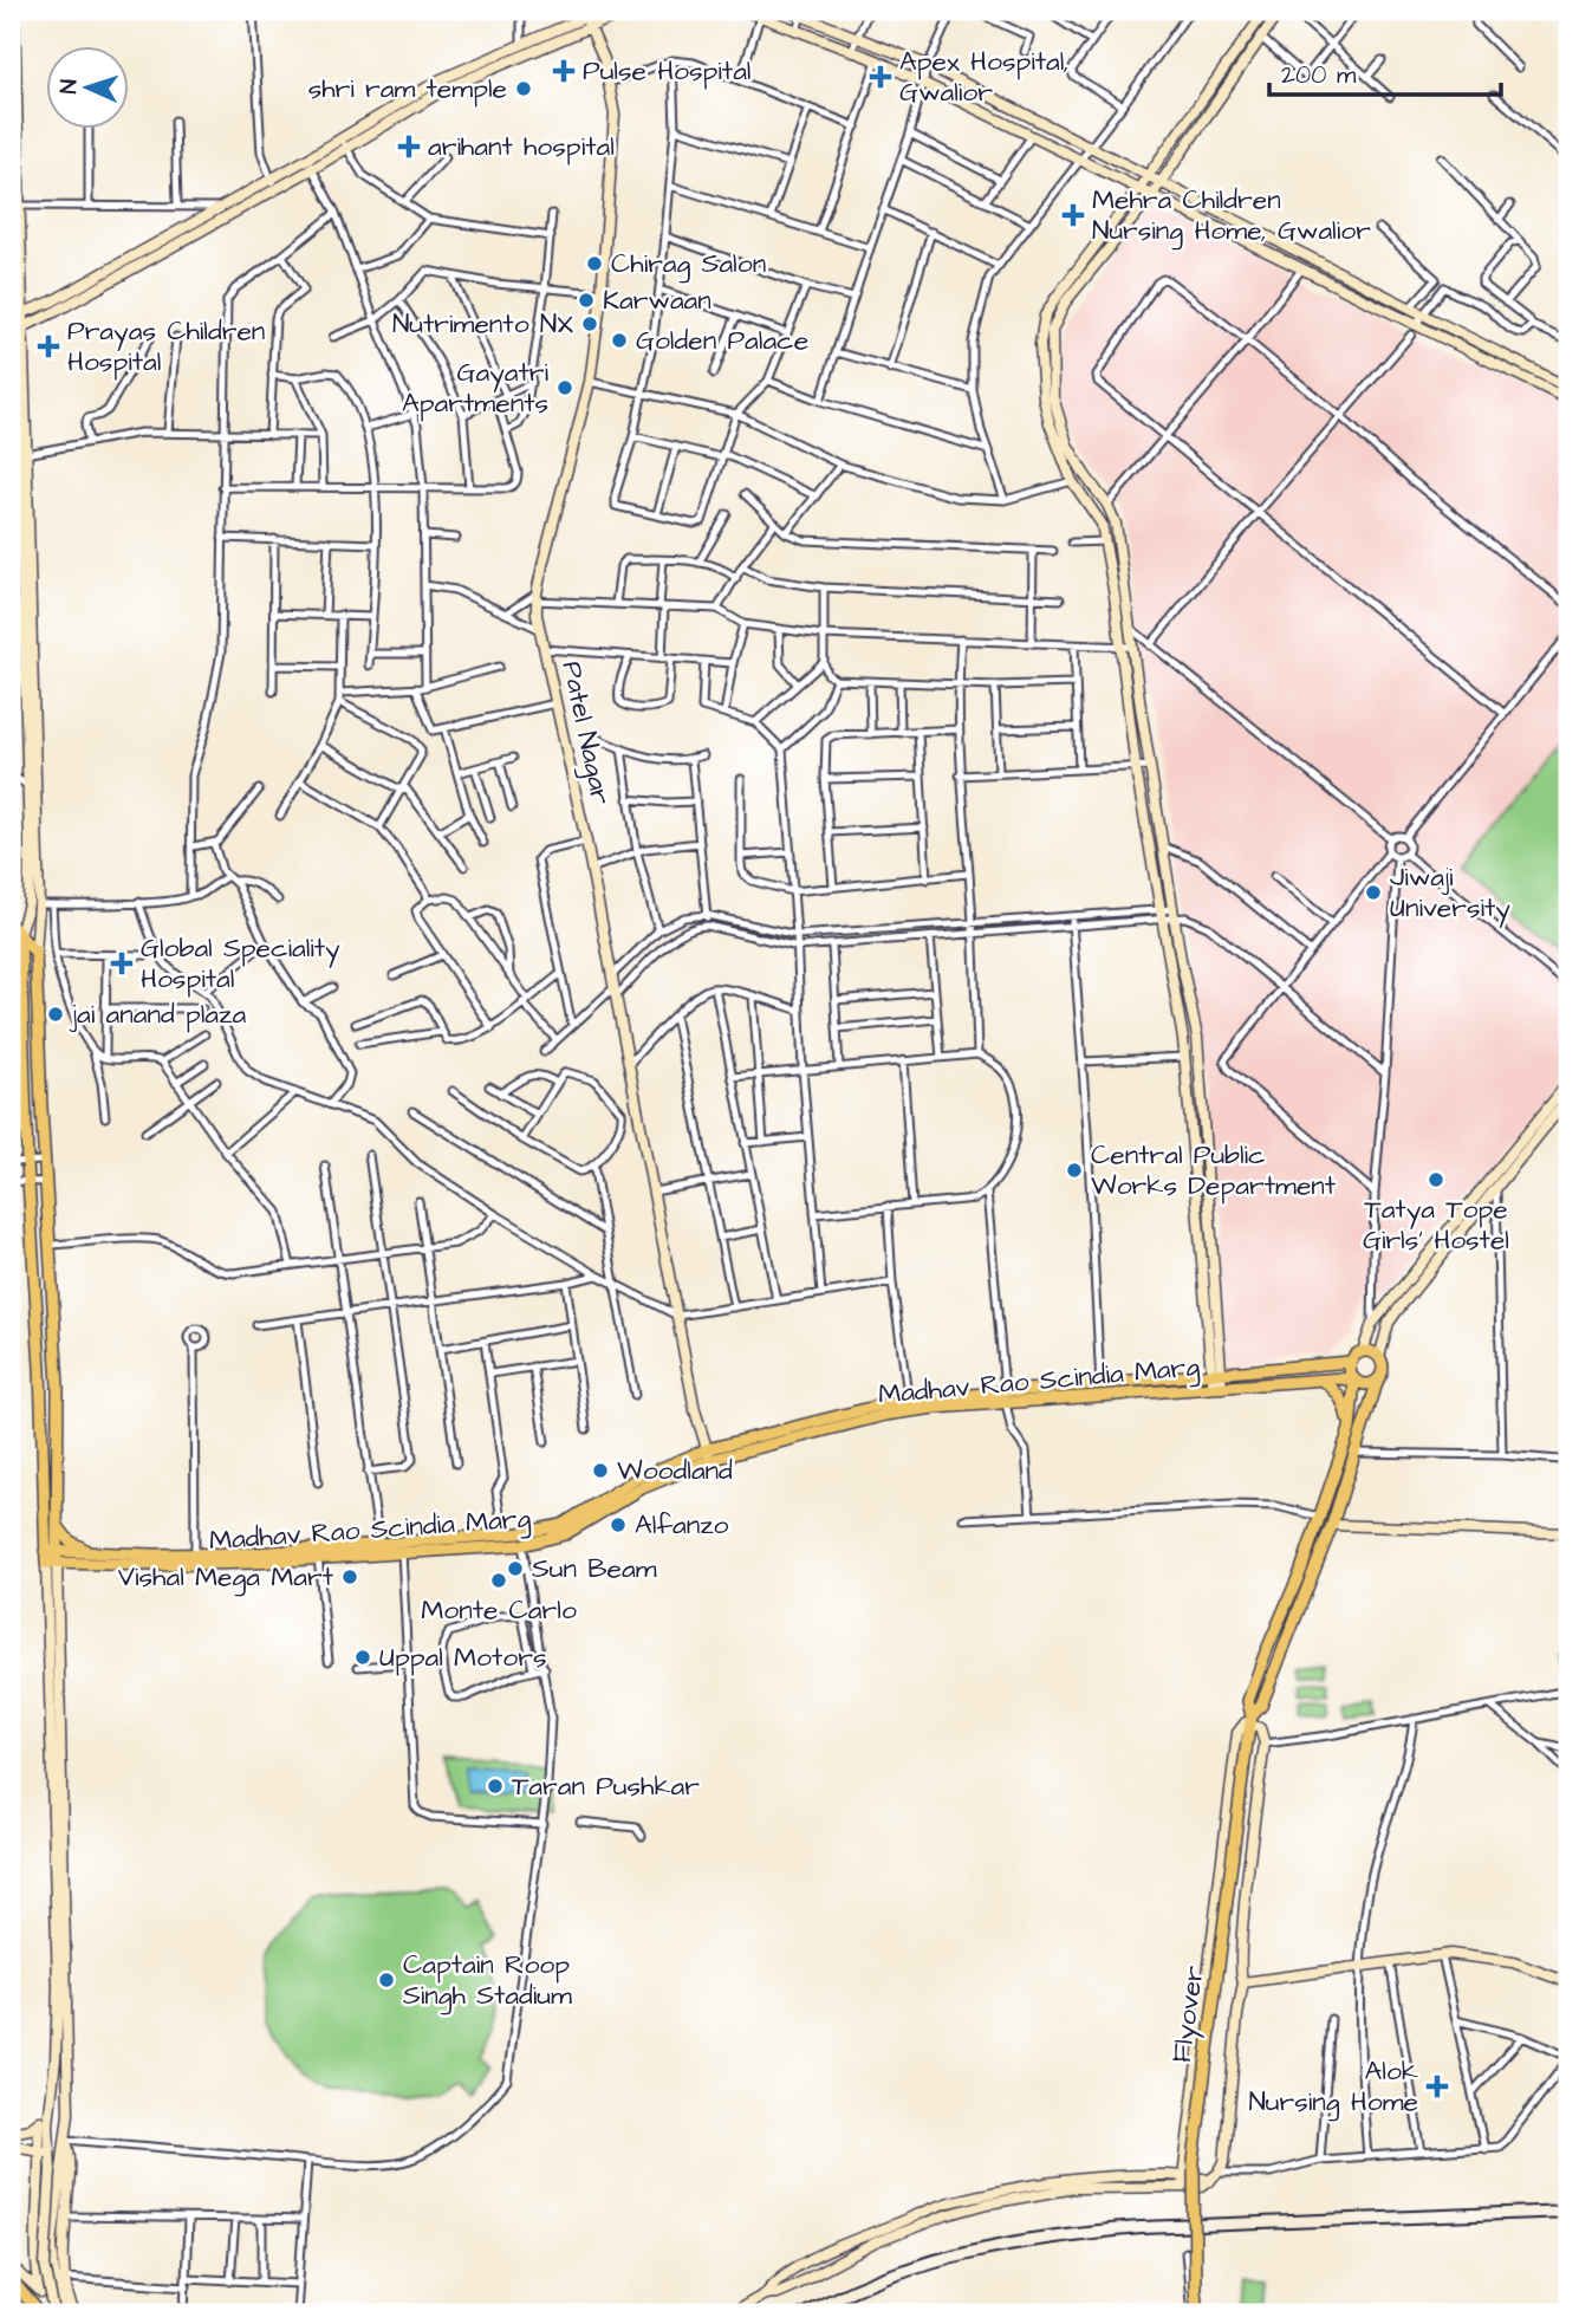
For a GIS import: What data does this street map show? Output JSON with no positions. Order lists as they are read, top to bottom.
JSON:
{
  "streets": {
    "main road": ["Patel Nagar", "Madhav Rao Scindia Marg", "Flyover"]
  },
  "crossings": [
    ["Patel Nagar", "Madhav Rao Scindia Marg"],
    ["Madhav Rao Scindia Marg", "Flyover"]
  ],
  "places": {
    "health": [
      "Pulse Hospital",
      "Apex Hospital, Gwalior",
      "arihant hospital",
      "Mehra Children Nursing Home, Gwalior",
      "Prayas Children Hospital",
      "Global Speciality Hospital",
      "Alok Nursing Home"
    ],
    "other": [
      "shri ram temple",
      "Chirag Salon",
      "Karwaan",
      "Nutrimento NX",
      "Golden Palace",
      "Gayatri Apartments",
      "Jiwaji University",
      "jai anand plaza",
      "Central Public Works Department",
      "Tatya Tope Girls' Hostel",
      "Woodland",
      "Alfanzo",
      "Sun Beam",
      "Vishal Mega Mart",
      "Monte Carlo",
      "Uppal Motors",
      "Taran Pushkar",
      "Captain Roop Singh Stadium"
    ]
  },
  "scale_bar": "200 m",
  "north": "left"
}
